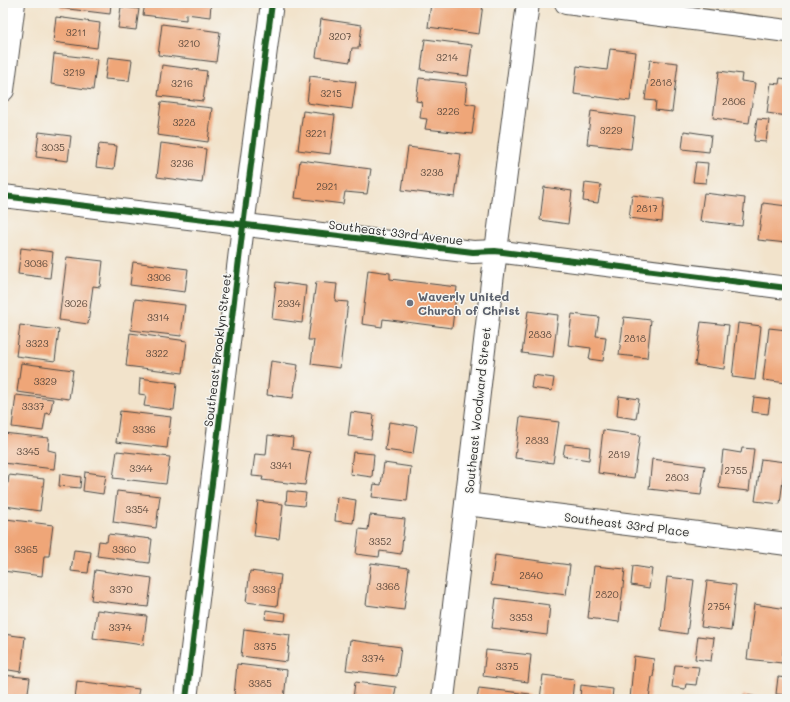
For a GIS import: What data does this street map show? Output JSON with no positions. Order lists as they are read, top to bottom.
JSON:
{
  "streets": {
    "street": [
      "Southeast 33rd Avenue",
      "Southeast Brooklyn Street",
      "Southeast Woodward Street",
      "Southeast 33rd Place"
    ]
  },
  "crossings": [
    ["Southeast 33rd Avenue", "Southeast Brooklyn Street"],
    ["Southeast 33rd Avenue", "Southeast Woodward Street"],
    ["Southeast Woodward Street", "Southeast 33rd Place"]
  ],
  "places": ["Waverly United Church of Christ"],
  "house_numbers": [
    "3211",
    "3207",
    "3210",
    "3214",
    "3219",
    "2818",
    "3216",
    "3215",
    "2806",
    "3226",
    "3228",
    "3229",
    "3221",
    "3035",
    "3236",
    "3238",
    "2921",
    "2817",
    "3036",
    "3306",
    "3026",
    "2934",
    "3314",
    "2838",
    "2818",
    "3323",
    "3322",
    "3329",
    "3337",
    "3336",
    "2833",
    "3345",
    "2819",
    "3341",
    "3344",
    "2755",
    "2803",
    "3354",
    "3352",
    "3365",
    "3360",
    "2840",
    "3368",
    "3370",
    "3363",
    "2820",
    "2754",
    "3353",
    "3374",
    "3375",
    "3374",
    "3375",
    "3385"
  ]
}
